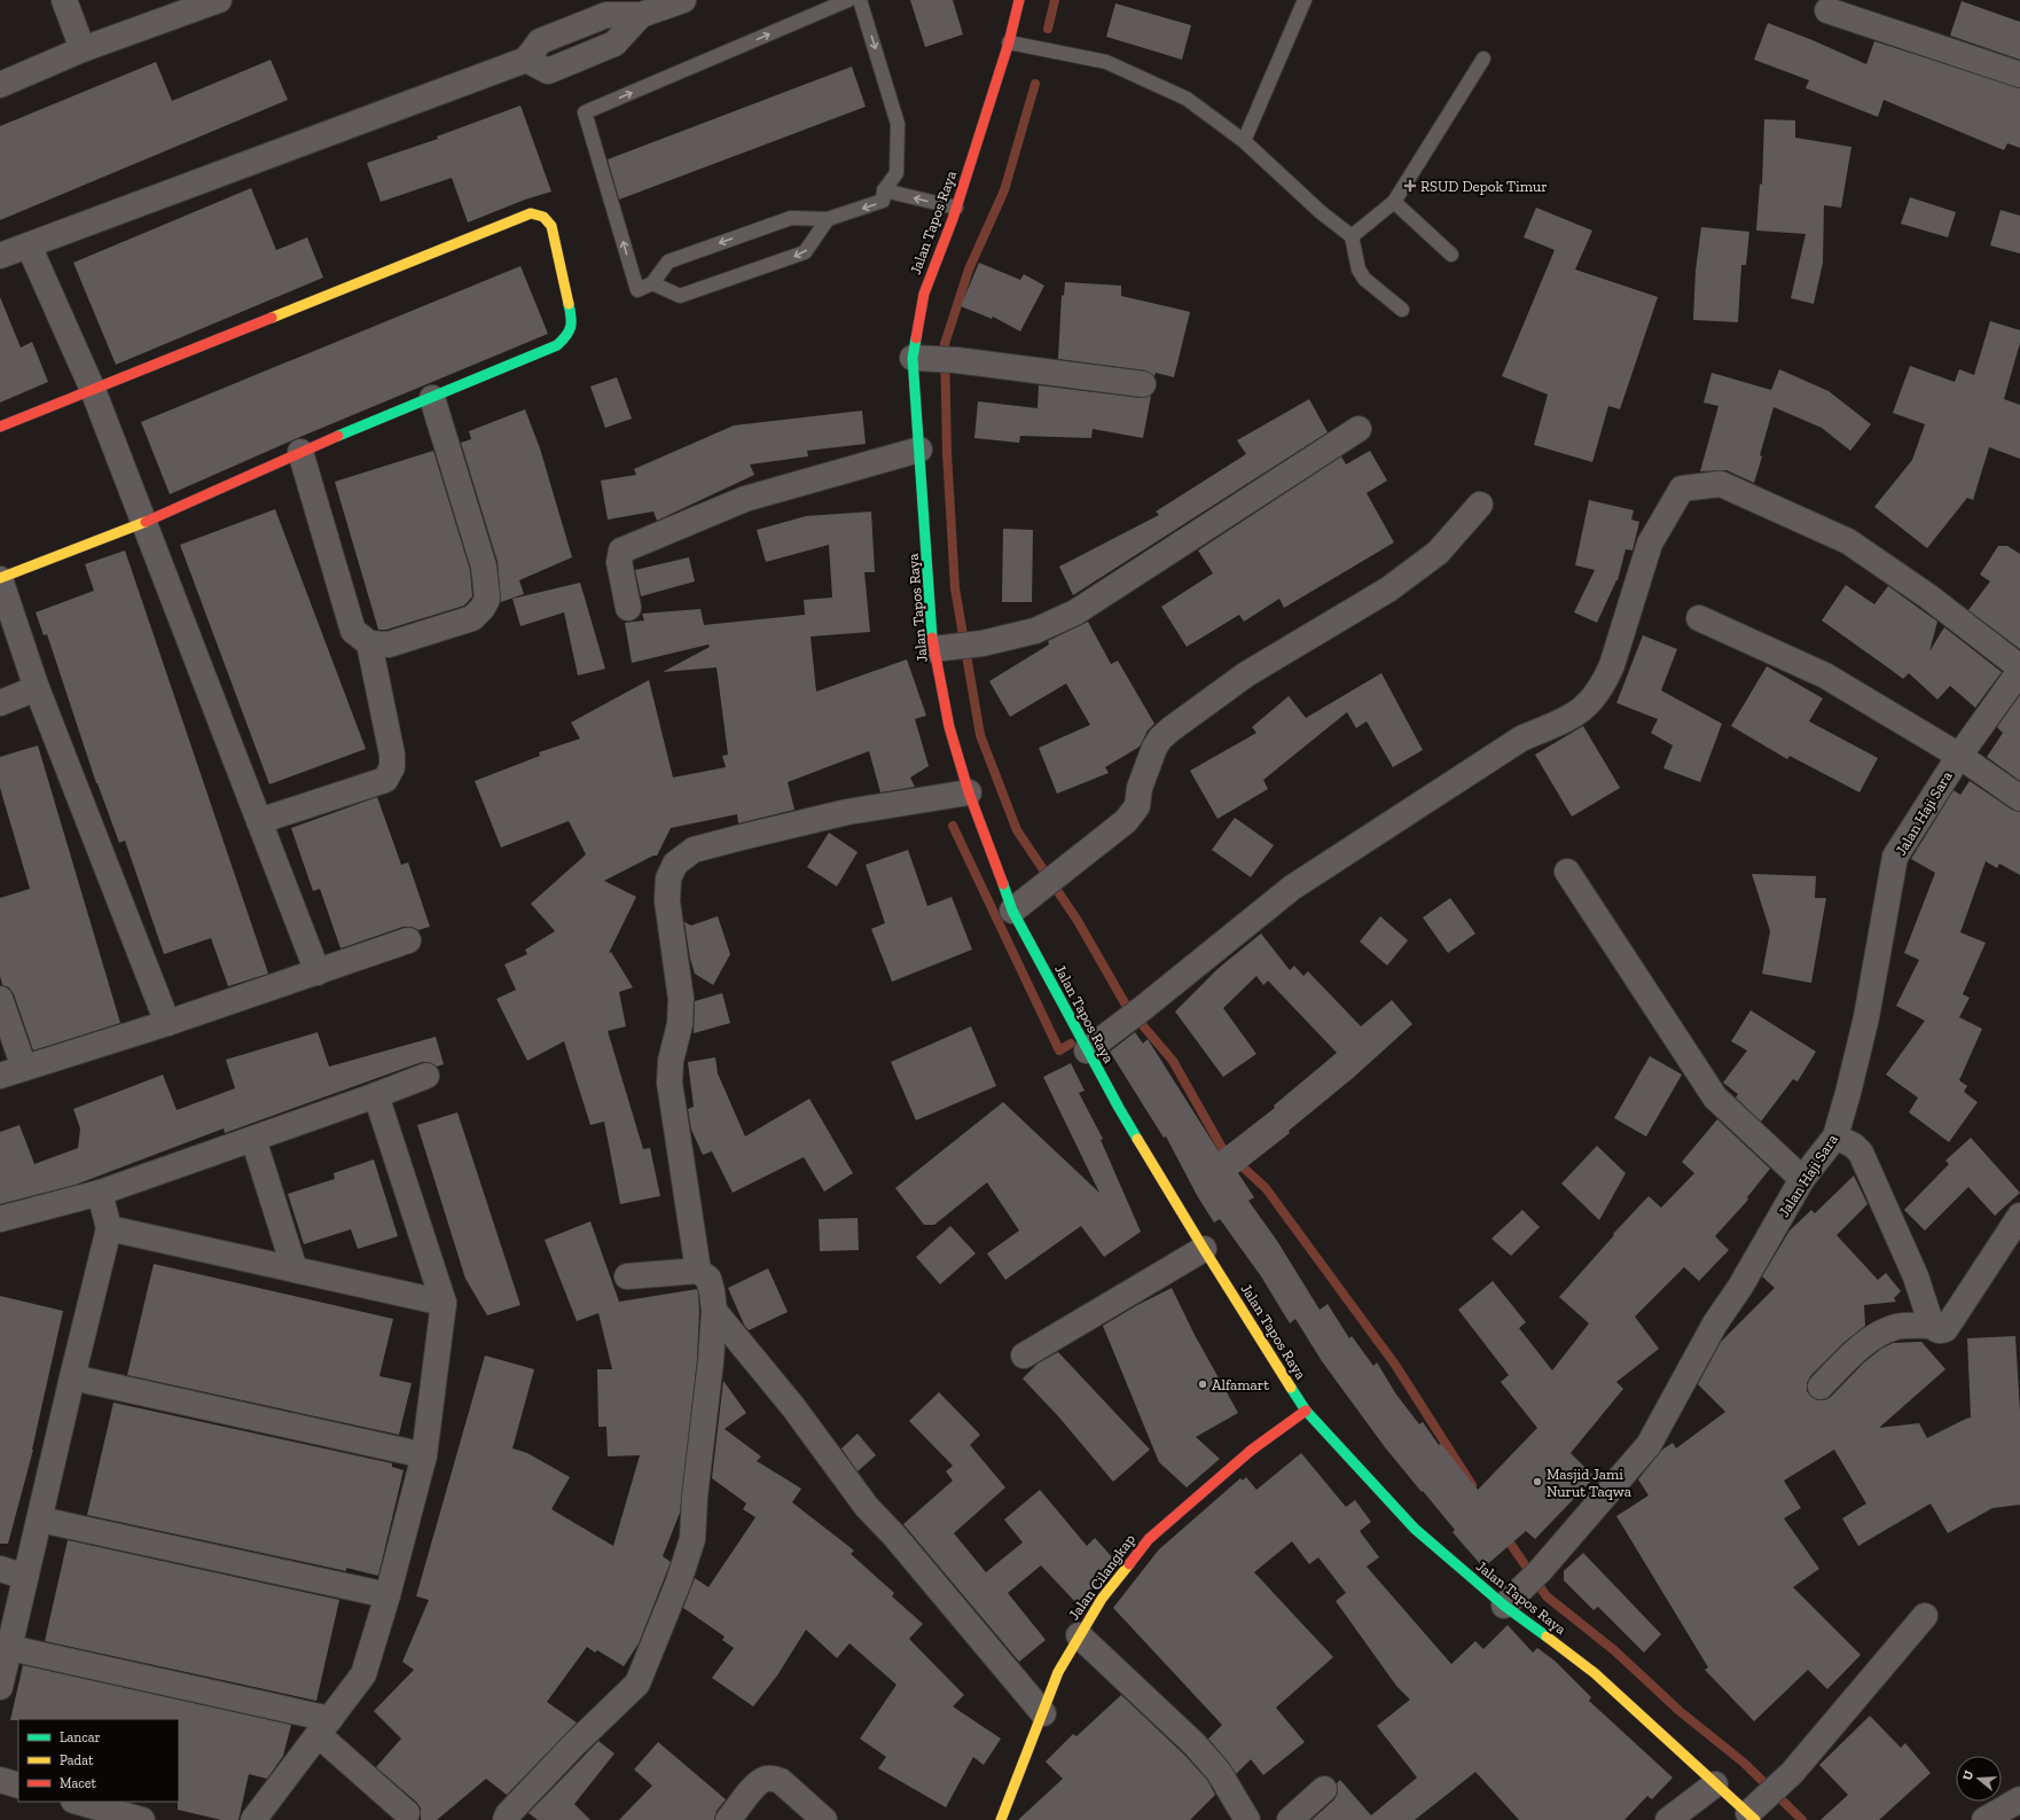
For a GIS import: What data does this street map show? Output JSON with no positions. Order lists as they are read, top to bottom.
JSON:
{
  "streets": {
    "main road": ["Jalan Tapos Raya", "Jalan Cilangkap"],
    "street": ["Jalan Haji Sara"]
  },
  "crossings": [
    ["Jalan Tapos Raya", "Jalan Haji Sara"],
    ["Jalan Tapos Raya", "Jalan Cilangkap"]
  ],
  "places": {
    "health": ["RSUD Depok Timur"],
    "other": ["Alfamart", "Masjid Jami Nurut Taqwa"]
  },
  "legend": ["Lancar", "Padat", "Macet"],
  "north": "left"
}
